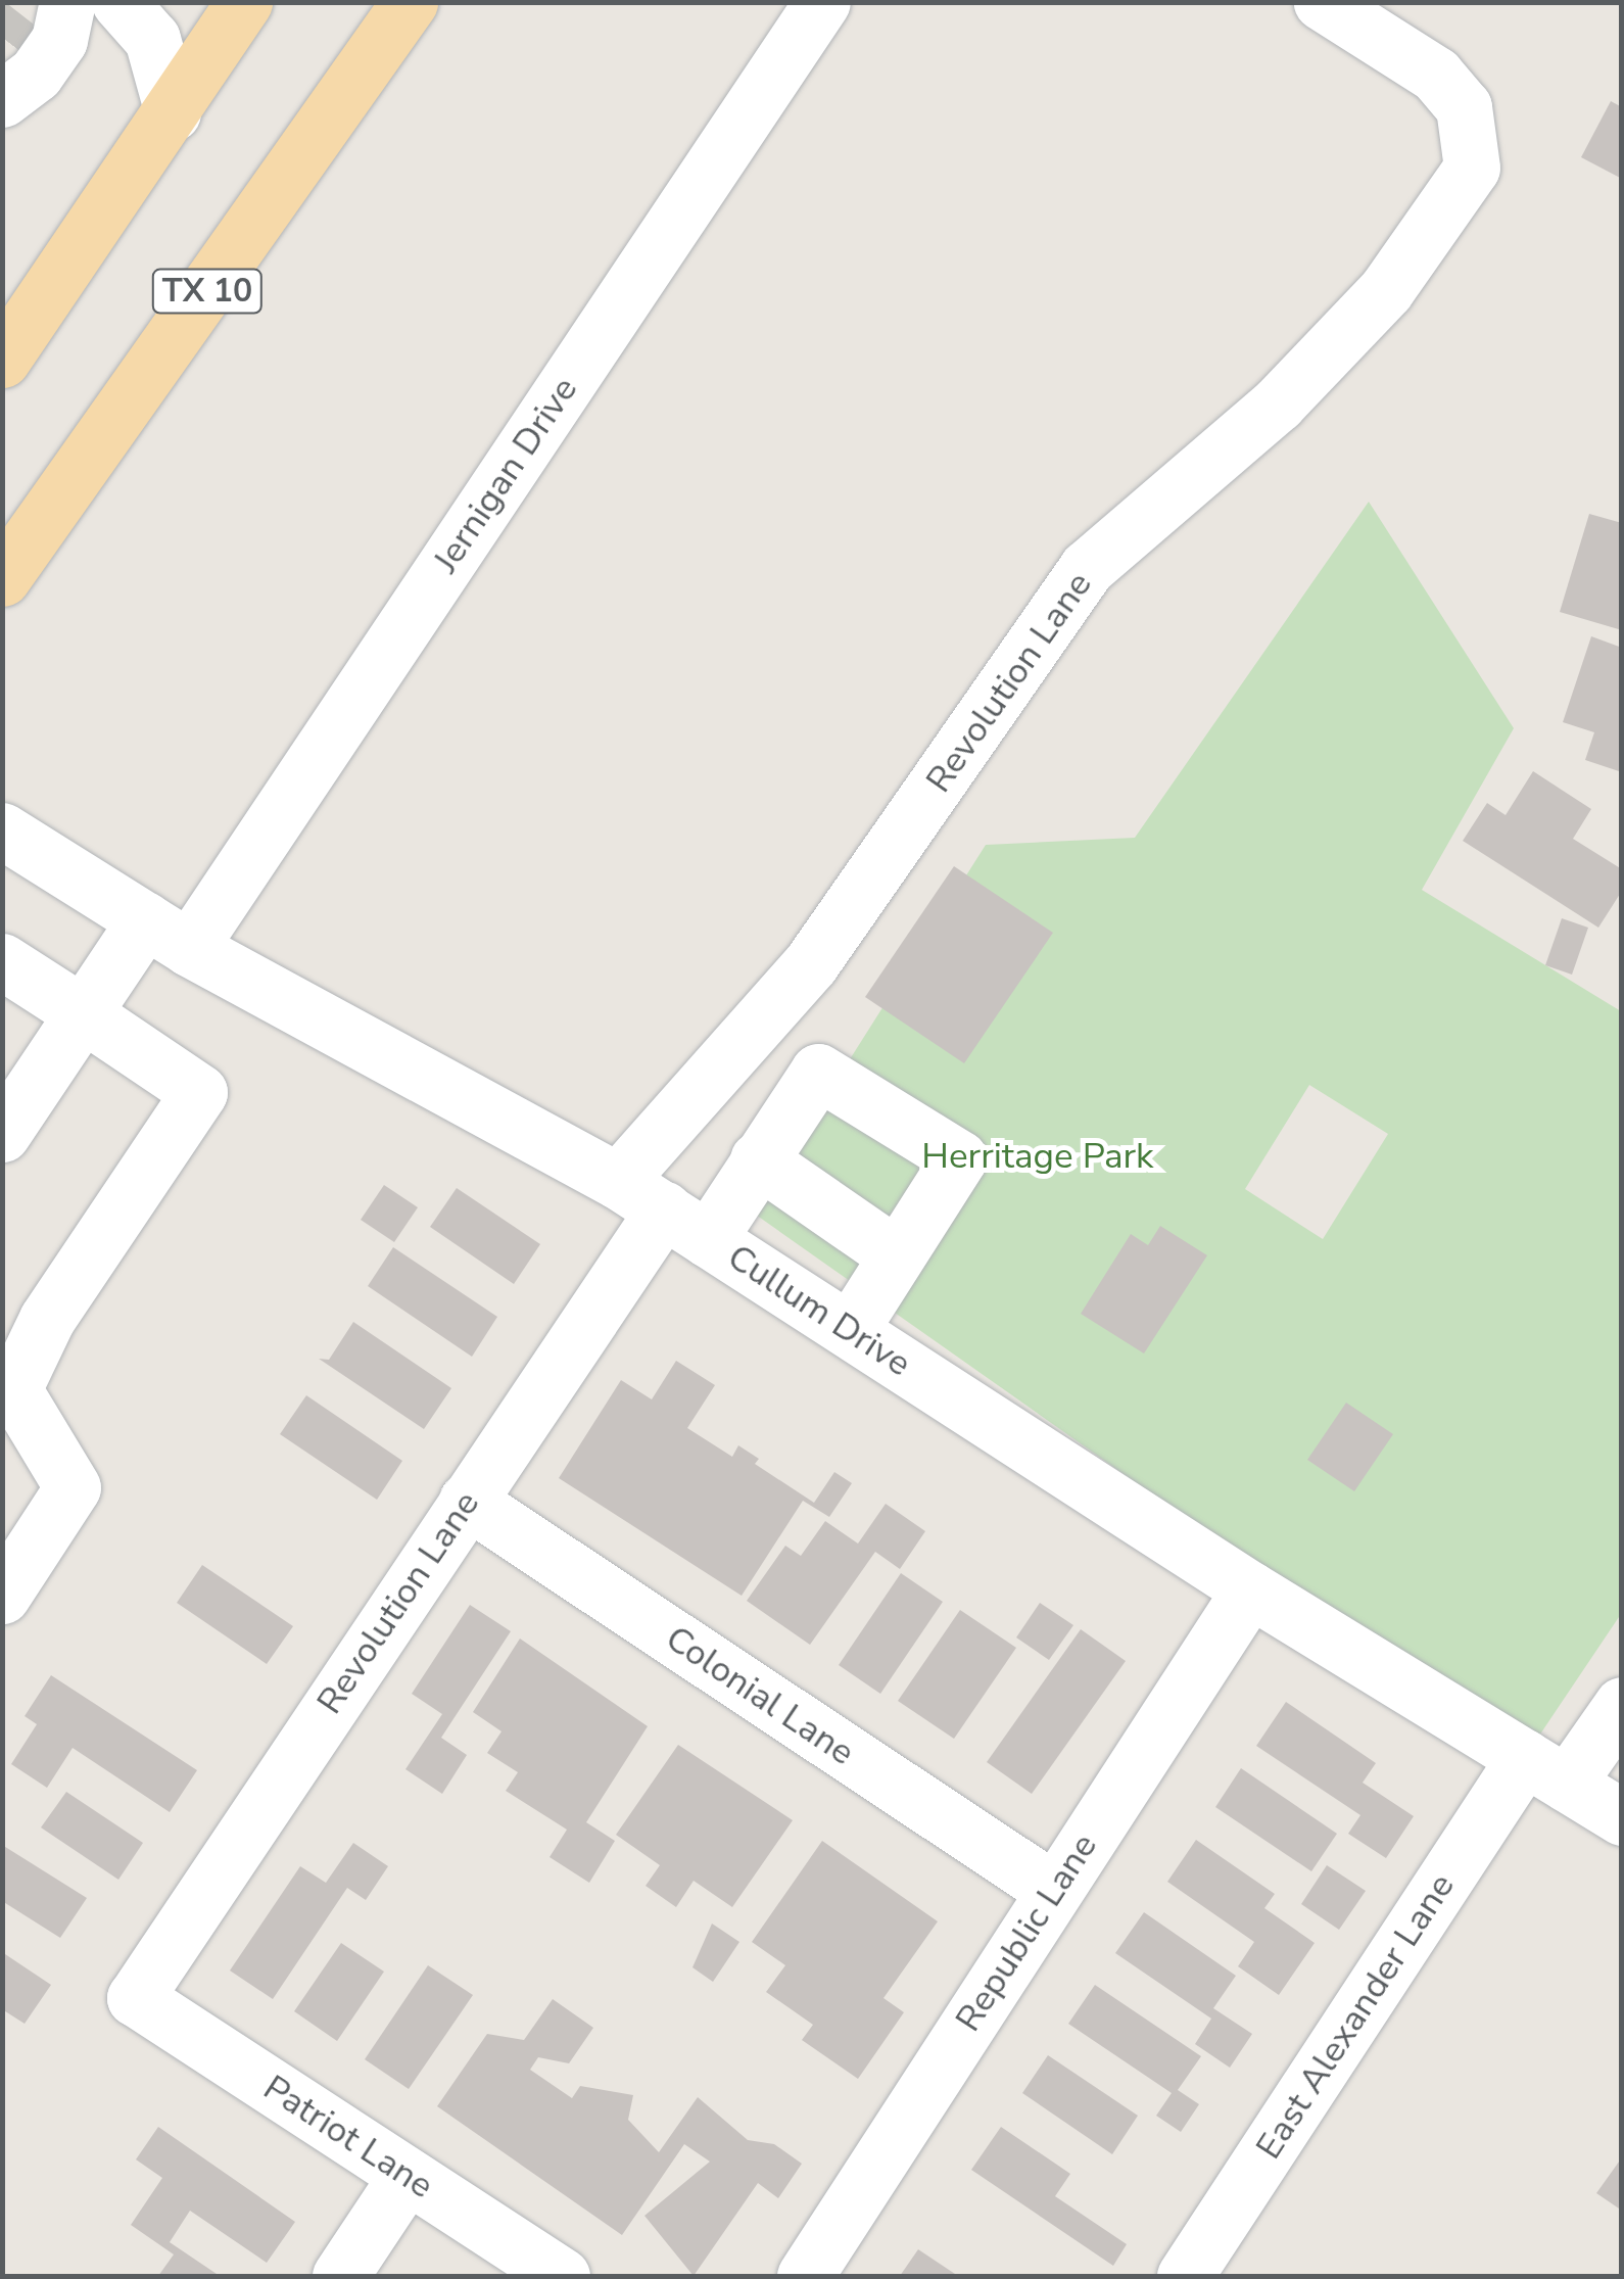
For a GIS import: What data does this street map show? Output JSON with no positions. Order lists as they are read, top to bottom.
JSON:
{
  "streets": {
    "main road": ["TX 10"],
    "street": [
      "Jernigan Drive",
      "Revolution Lane",
      "Cullum Drive",
      "Colonial Lane",
      "Republic Lane",
      "East Alexander Lane",
      "Patriot Lane"
    ]
  },
  "crossings": [
    ["Jernigan Drive", "Cullum Drive"],
    ["Revolution Lane", "Cullum Drive"],
    ["Revolution Lane", "Colonial Lane"],
    ["Revolution Lane", "Patriot Lane"],
    ["Cullum Drive", "Republic Lane"],
    ["Cullum Drive", "East Alexander Lane"],
    ["Colonial Lane", "Republic Lane"]
  ],
  "parks": ["Herritage Park"]
}
